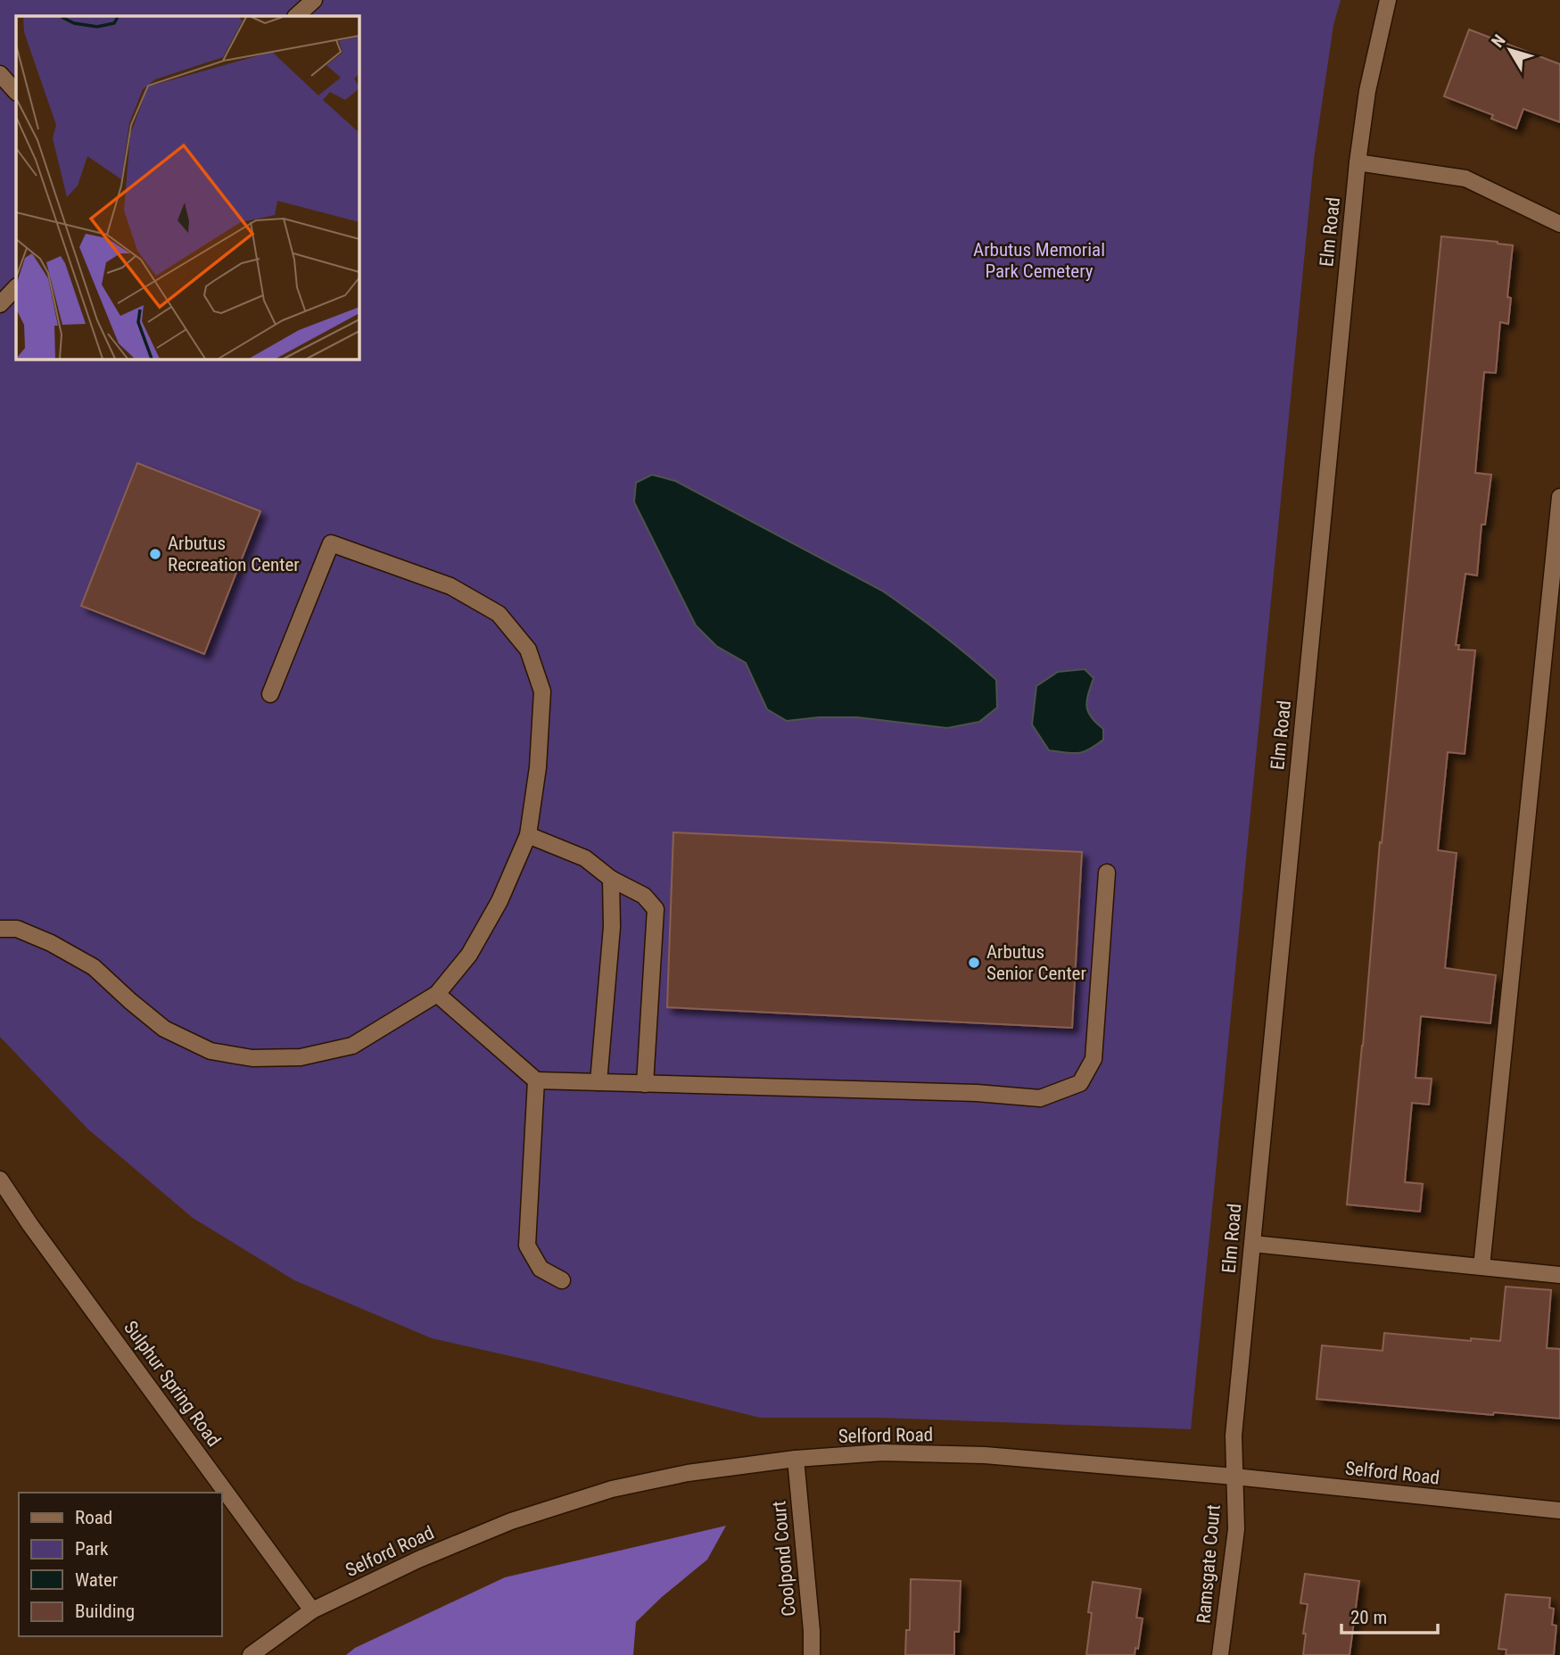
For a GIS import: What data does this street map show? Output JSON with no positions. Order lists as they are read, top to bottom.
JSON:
{
  "streets": {
    "street": [
      "Elm Road",
      "Sulphur Spring Road",
      "Selford Road",
      "Coolpond Court",
      "Ramsgate Court"
    ]
  },
  "crossings": [
    ["Elm Road", "Selford Road"],
    ["Elm Road", "Ramsgate Court"],
    ["Sulphur Spring Road", "Selford Road"],
    ["Selford Road", "Coolpond Court"],
    ["Selford Road", "Ramsgate Court"]
  ],
  "parks": ["Arbutus Memorial Park Cemetery"],
  "places": ["Arbutus Recreation Center", "Arbutus Senior Center"],
  "legend": [
    "Road",
    "Park",
    "Water",
    "Building"
  ],
  "scale_bar": "20 m",
  "north": "top left"
}
